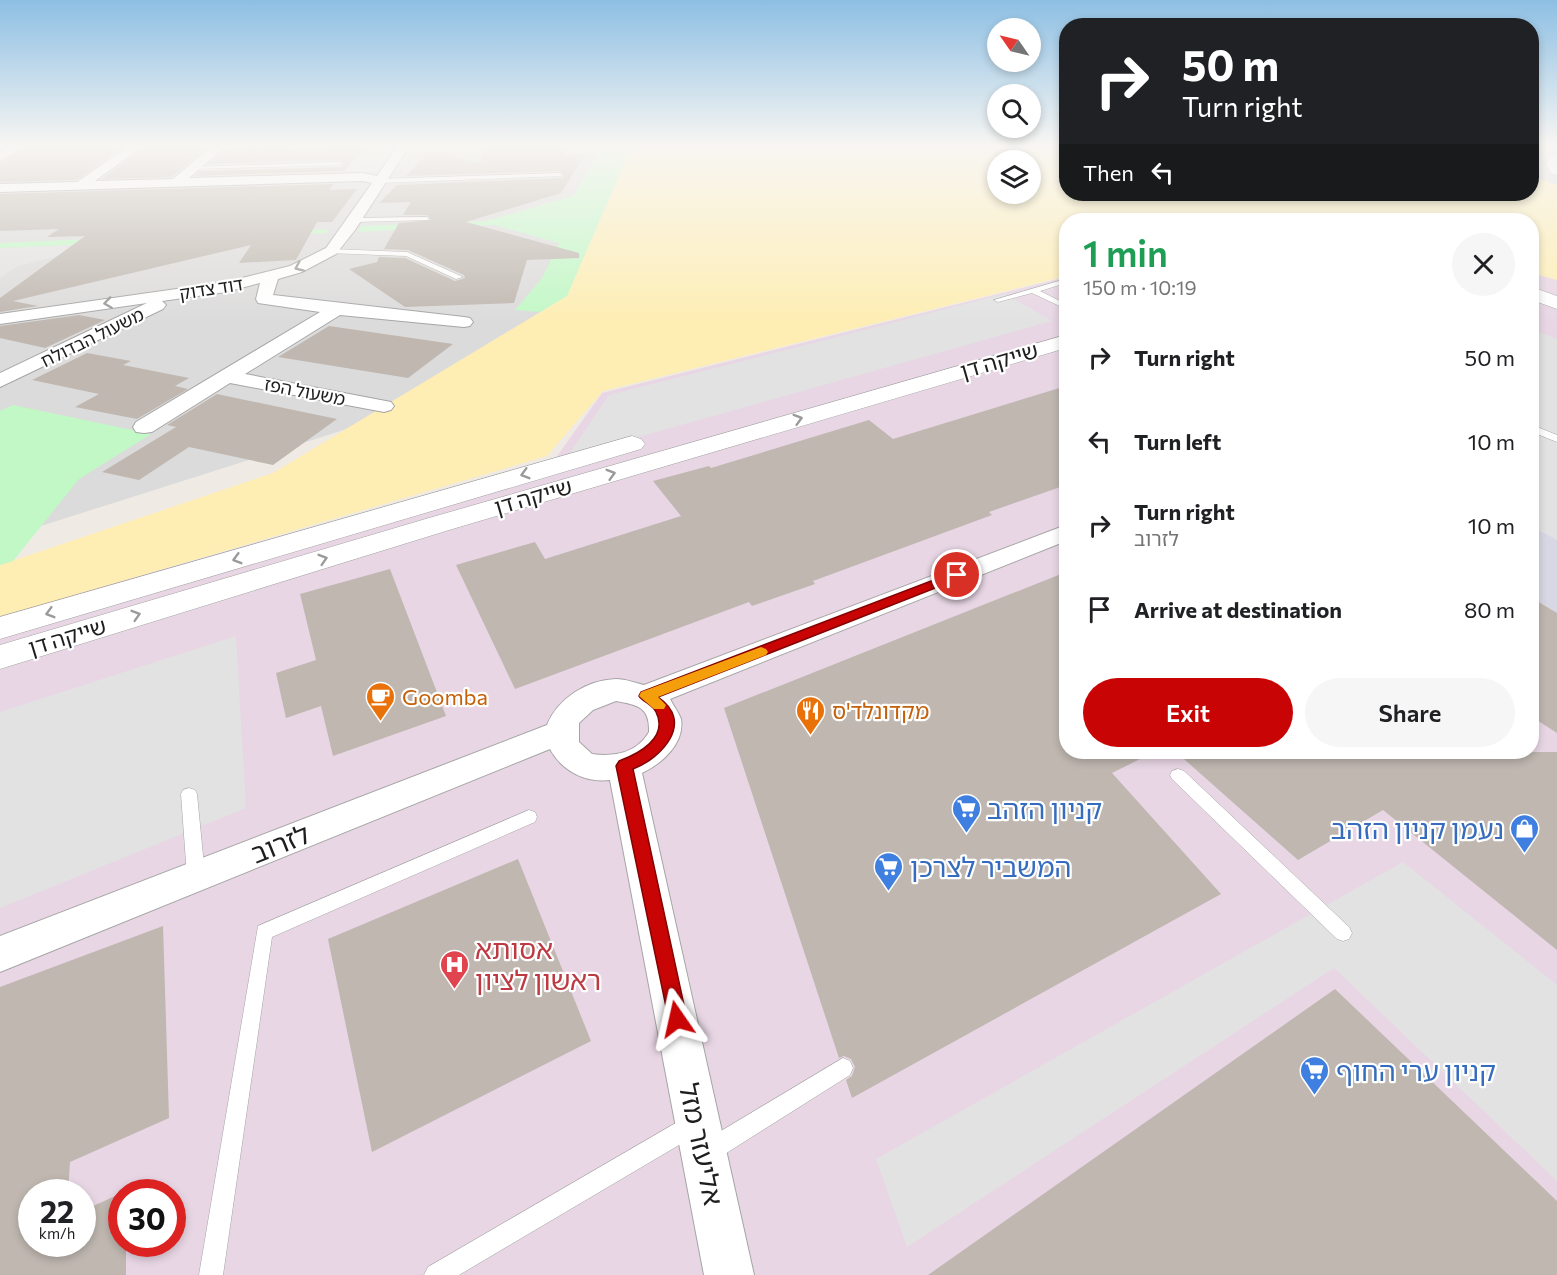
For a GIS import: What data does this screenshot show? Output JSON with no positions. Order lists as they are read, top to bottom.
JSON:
{
  "streets": {
    "street": [
      "דוד צדוק",
      "משעול הבדולח",
      "שייקה דן",
      "משעול הפז",
      "לזרוב",
      "אליעזר מזל"
    ]
  },
  "crossings": [
    ["דוד צדוק", "משעול הבדולח"],
    ["לזרוב", "אליעזר מזל"]
  ],
  "one_way": ["דוד צדוק"],
  "places": {
    "cafe": ["Goomba"],
    "restaurant": ["מקדונלד'ס"],
    "supermarket": ["קניון הזהב", "המשביר לצרכן", "קניון ערי החוף"],
    "shop": ["נעמן קניון הזהב"],
    "hospital": ["אסותא ראשון לציון"]
  },
  "north": "top left",
  "page": {
    "turn": ["50 m", "Turn right"],
    "then": "Then",
    "heading": ["1 min", "150 m · 10:19"],
    "list": [
      {
        "name": "Turn right",
        "value": "50 m"
      },
      {
        "name": "Turn left",
        "value": "10 m"
      },
      {
        "name": "Turn right",
        "note": "לזרוב",
        "value": "10 m"
      },
      {
        "name": "Arrive at destination",
        "value": "80 m"
      }
    ],
    "buttons": ["Exit", "Share"],
    "speed": "22 km/h",
    "limit": "30"
  }
}
